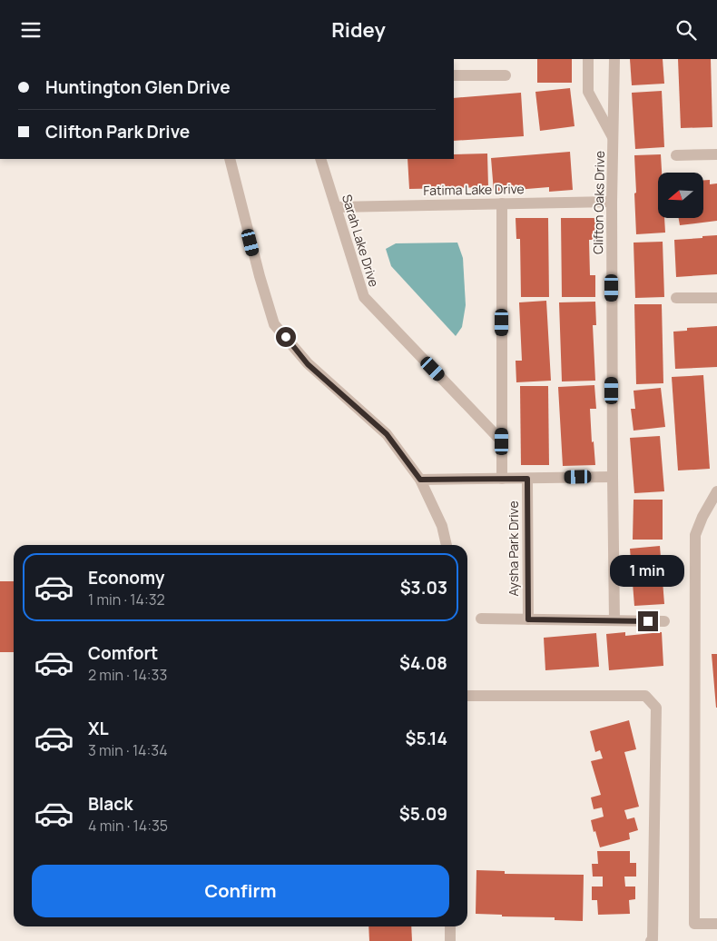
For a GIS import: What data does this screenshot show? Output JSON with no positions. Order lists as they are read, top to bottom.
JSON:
{
  "streets": {
    "street": [
      "Fatima Lake Drive",
      "Clifton Oaks Drive",
      "Sarah Lake Drive",
      "Aysha Park Drive"
    ]
  },
  "crossings": [
    ["Fatima Lake Drive", "Clifton Oaks Drive"],
    ["Fatima Lake Drive", "Sarah Lake Drive"]
  ],
  "north": "left",
  "page": {
    "header": "Ridey",
    "banner": ["Huntington Glen Drive", "Clifton Park Drive"],
    "list": [
      {
        "name": "Economy",
        "note": "1 min · 14:32",
        "value": "$3.03"
      },
      {
        "name": "Comfort",
        "note": "2 min · 14:33",
        "value": "$4.08"
      },
      {
        "name": "XL",
        "note": "3 min · 14:34",
        "value": "$5.14"
      },
      {
        "name": "Black",
        "note": "4 min · 14:35",
        "value": "$5.09"
      }
    ],
    "bubble": "1 min",
    "buttons": "Confirm"
  }
}
